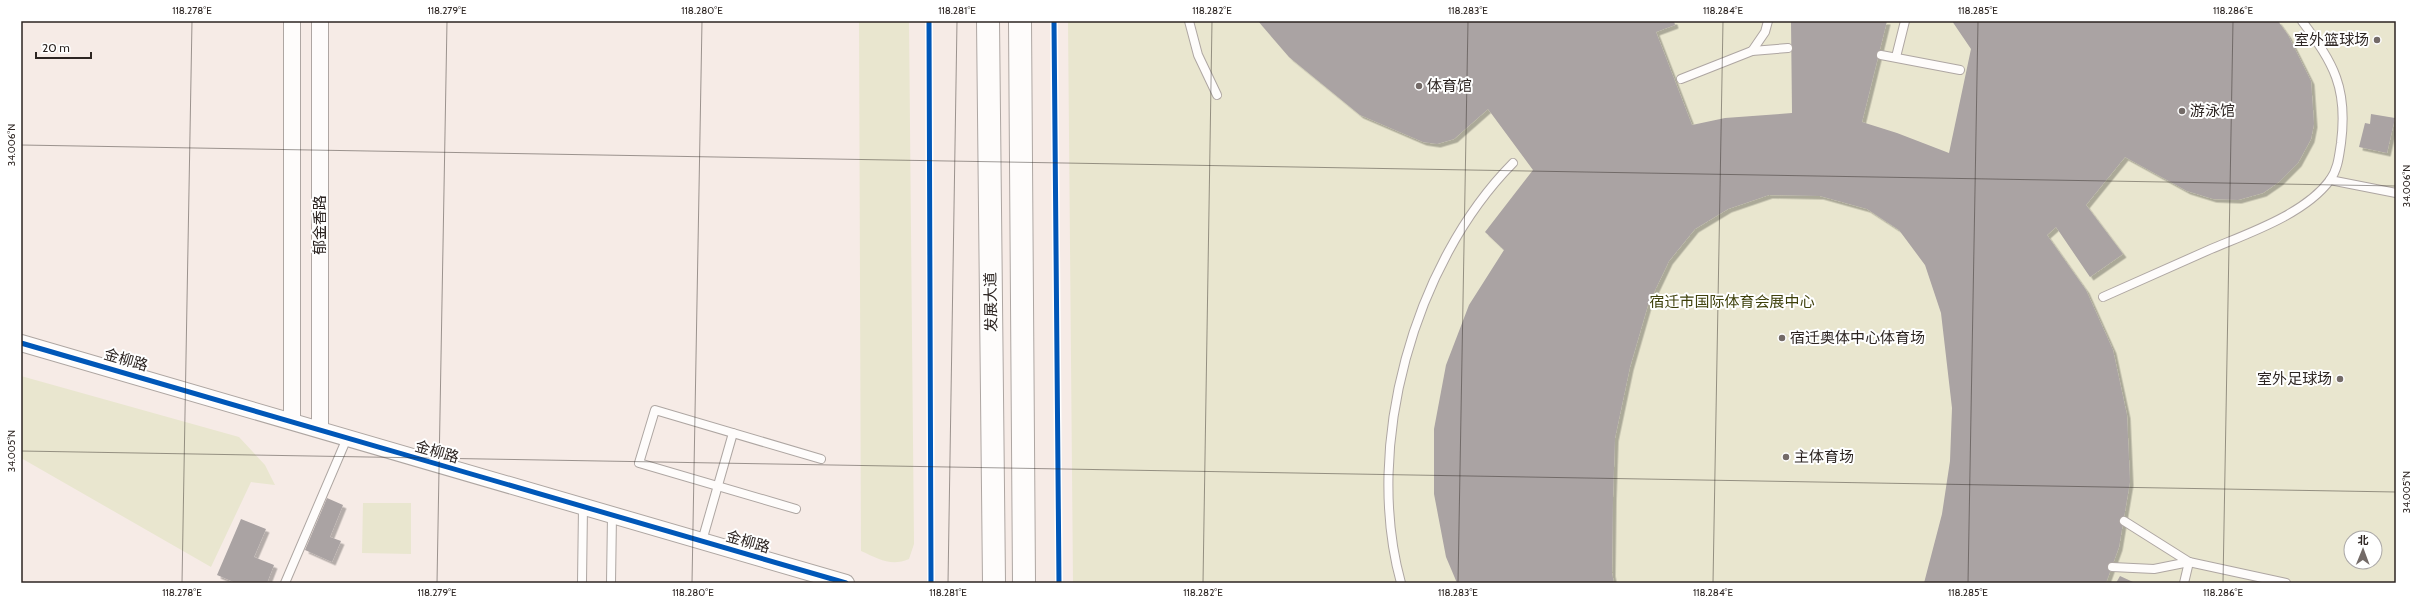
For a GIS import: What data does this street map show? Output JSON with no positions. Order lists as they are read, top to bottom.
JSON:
{
  "streets": {
    "main road": ["发展大道"],
    "street": ["郁金香路", "金柳路"]
  },
  "crossings": [
    ["郁金香路", "金柳路"]
  ],
  "parks": ["宿迁市国际体育会展中心"],
  "places": [
    "室外篮球场",
    "体育馆",
    "游泳馆",
    "宿迁奥体中心体育场",
    "室外足球场",
    "主体育场"
  ],
  "scale_bar": "20 m",
  "north": "top",
  "coordinates": [
    "118.278°E",
    "118.279°E",
    "118.280°E",
    "118.281°E",
    "118.282°E",
    "118.283°E",
    "118.284°E",
    "118.285°E",
    "118.286°E",
    "34.006°N",
    "34.005°N"
  ]
}
